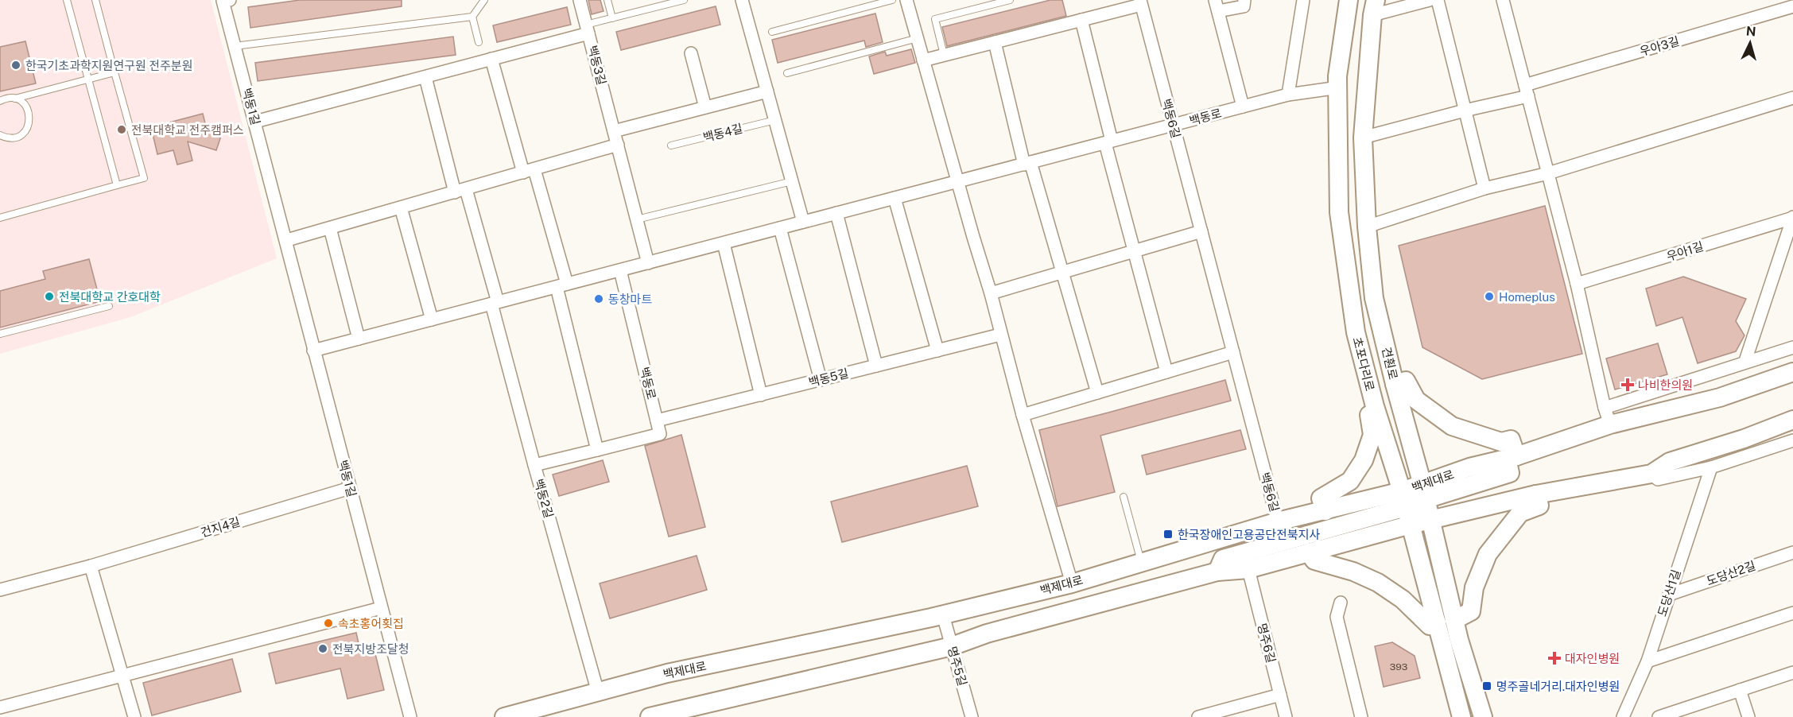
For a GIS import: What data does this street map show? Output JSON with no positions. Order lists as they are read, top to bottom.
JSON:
{
  "streets": {
    "street": [
      "우아3길",
      "백동3길",
      "백동1길",
      "백동로",
      "백동6길",
      "우아1길",
      "견훤로",
      "초포다리로",
      "백동5길",
      "백제대로",
      "백동2길",
      "건지4길",
      "도당산2길",
      "도당산1길",
      "명주6길",
      "명주5길"
    ],
    "lane": ["백동4길"]
  },
  "crossings": [
    ["우아3길", "견훤로"],
    ["백동3길", "백동로"],
    ["백동1길", "백동로"],
    ["백동1길", "건지4길"],
    ["백동로", "백동6길"],
    ["백동로", "초포다리로"],
    ["백동로", "백동5길"],
    ["백동로", "백동2길"],
    ["백동6길", "백제대로"],
    ["견훤로", "초포다리로"],
    ["견훤로", "백제대로"],
    ["초포다리로", "백제대로"],
    ["백제대로", "백동2길"],
    ["백제대로", "명주5길"],
    ["도당산2길", "도당산1길"]
  ],
  "places": {
    "other": [
      "한국기초과학지원연구원 전주분원",
      "전북대학교 전주캠퍼스",
      "전북대학교 간호대학",
      "Homeplus",
      "동창마트",
      "속초홍어횟집",
      "전북지방조달청"
    ],
    "health": ["나비한의원", "대자인병원"],
    "transit": ["한국장애인고용공단전북지사", "명주골네거리.대자인병원"]
  },
  "house_numbers": ["393"],
  "north": "top"
}
